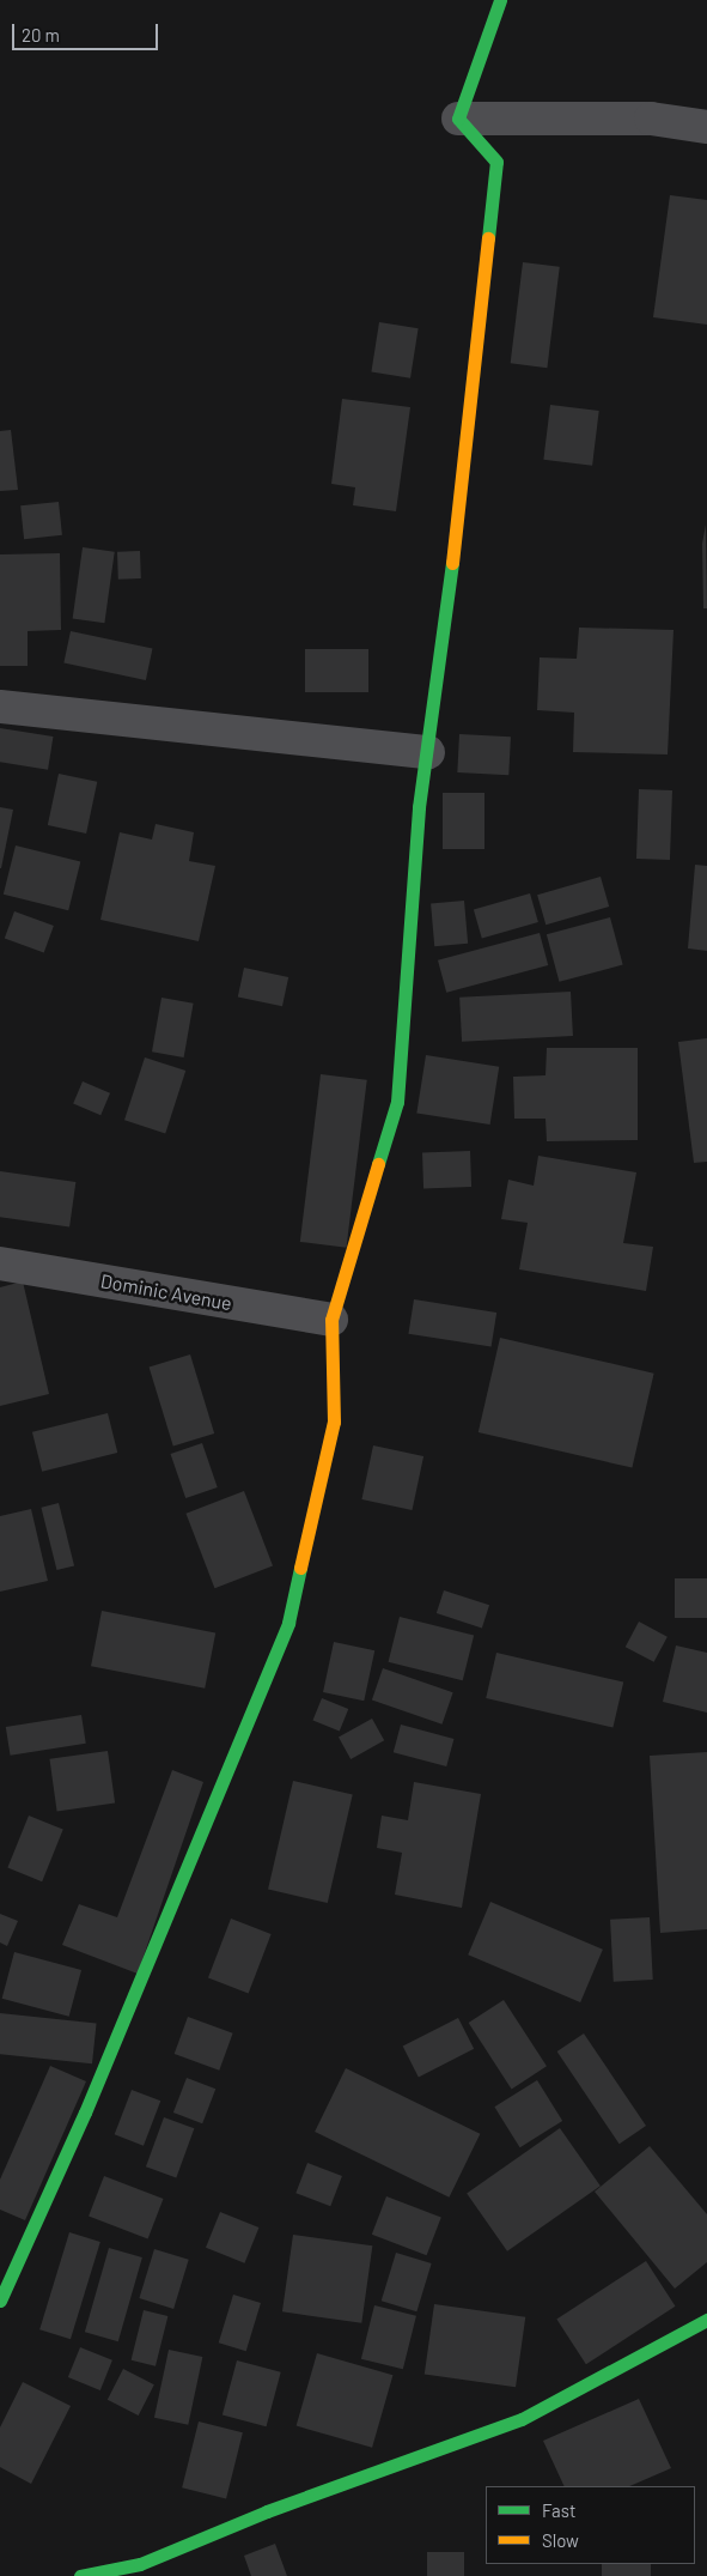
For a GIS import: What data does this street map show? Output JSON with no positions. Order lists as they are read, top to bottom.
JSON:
{
  "streets": {
    "street": ["Dominic Avenue"]
  },
  "legend": ["Fast", "Slow"],
  "scale_bar": "20 m"
}
